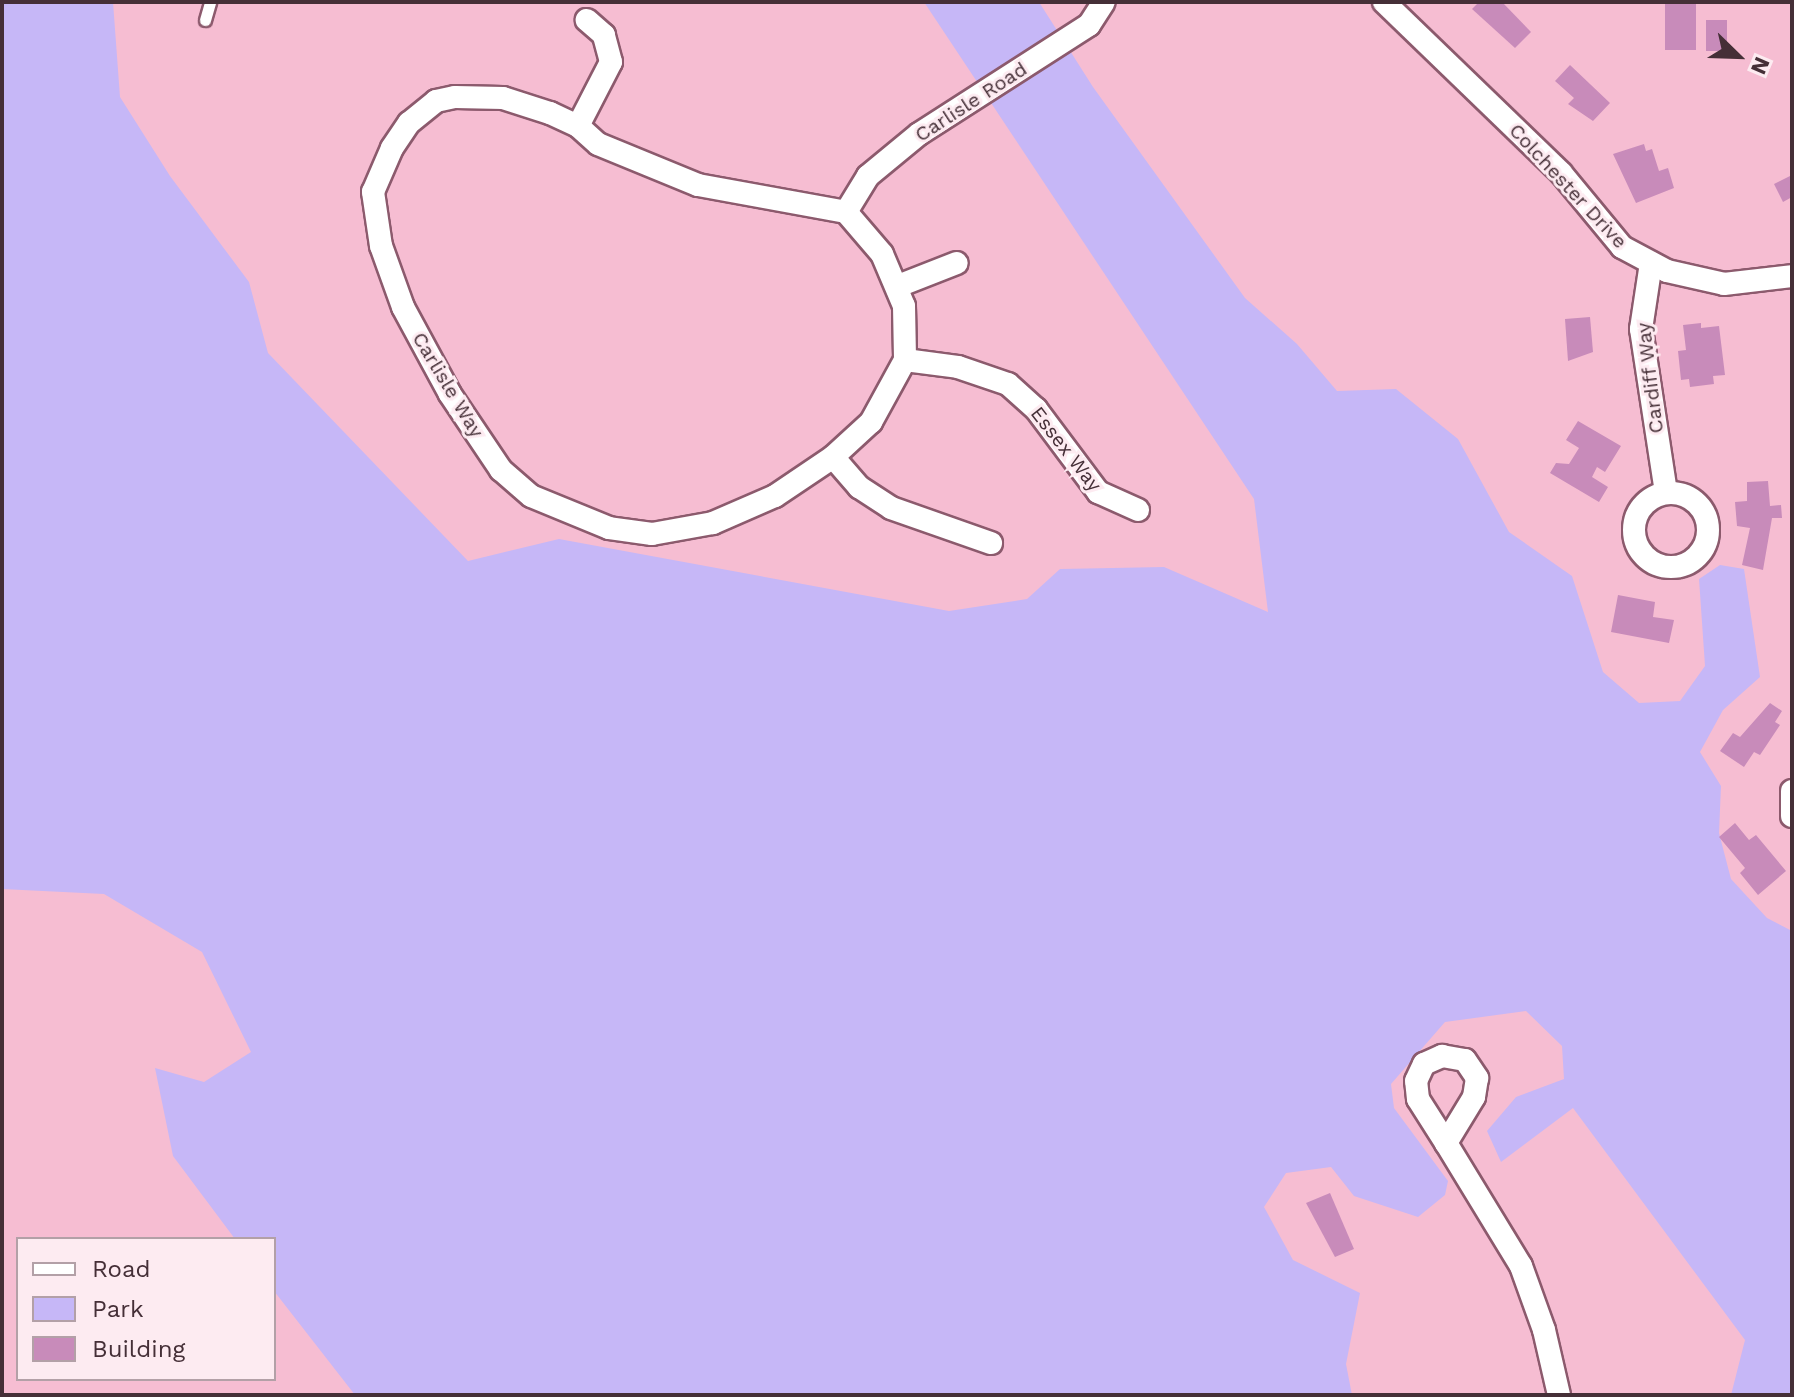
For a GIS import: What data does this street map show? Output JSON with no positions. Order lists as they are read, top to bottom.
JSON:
{
  "streets": {
    "street": [
      "Carlisle Road",
      "Colchester Drive",
      "Cardiff Way",
      "Carlisle Way",
      "Essex Way"
    ]
  },
  "crossings": [
    ["Carlisle Road", "Carlisle Way"],
    ["Colchester Drive", "Cardiff Way"],
    ["Carlisle Way", "Essex Way"]
  ],
  "legend": ["Road", "Park", "Building"],
  "north": "bottom right"
}
